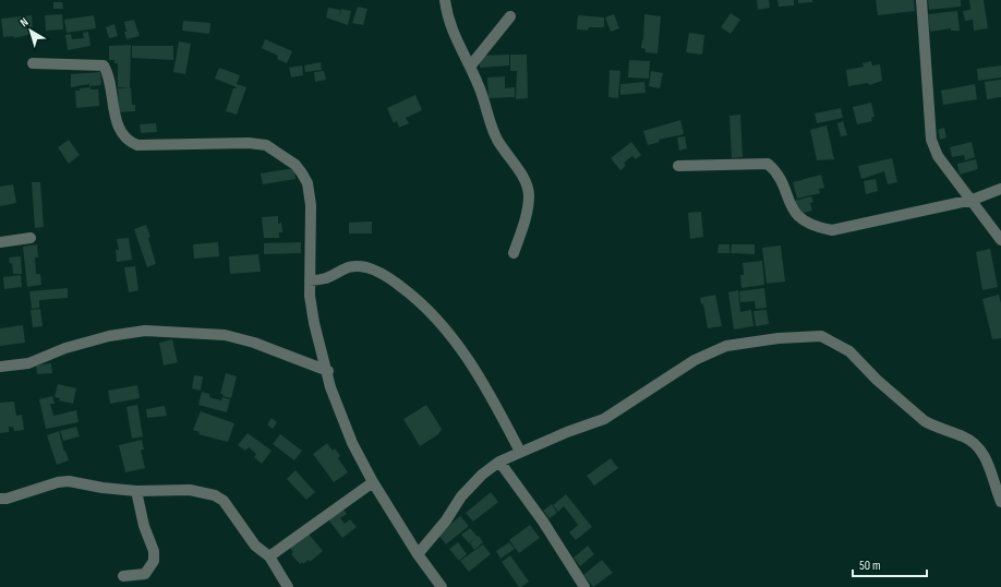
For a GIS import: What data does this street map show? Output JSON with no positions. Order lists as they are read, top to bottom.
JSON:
{
  "scale_bar": "50 m",
  "north": "top left"
}
